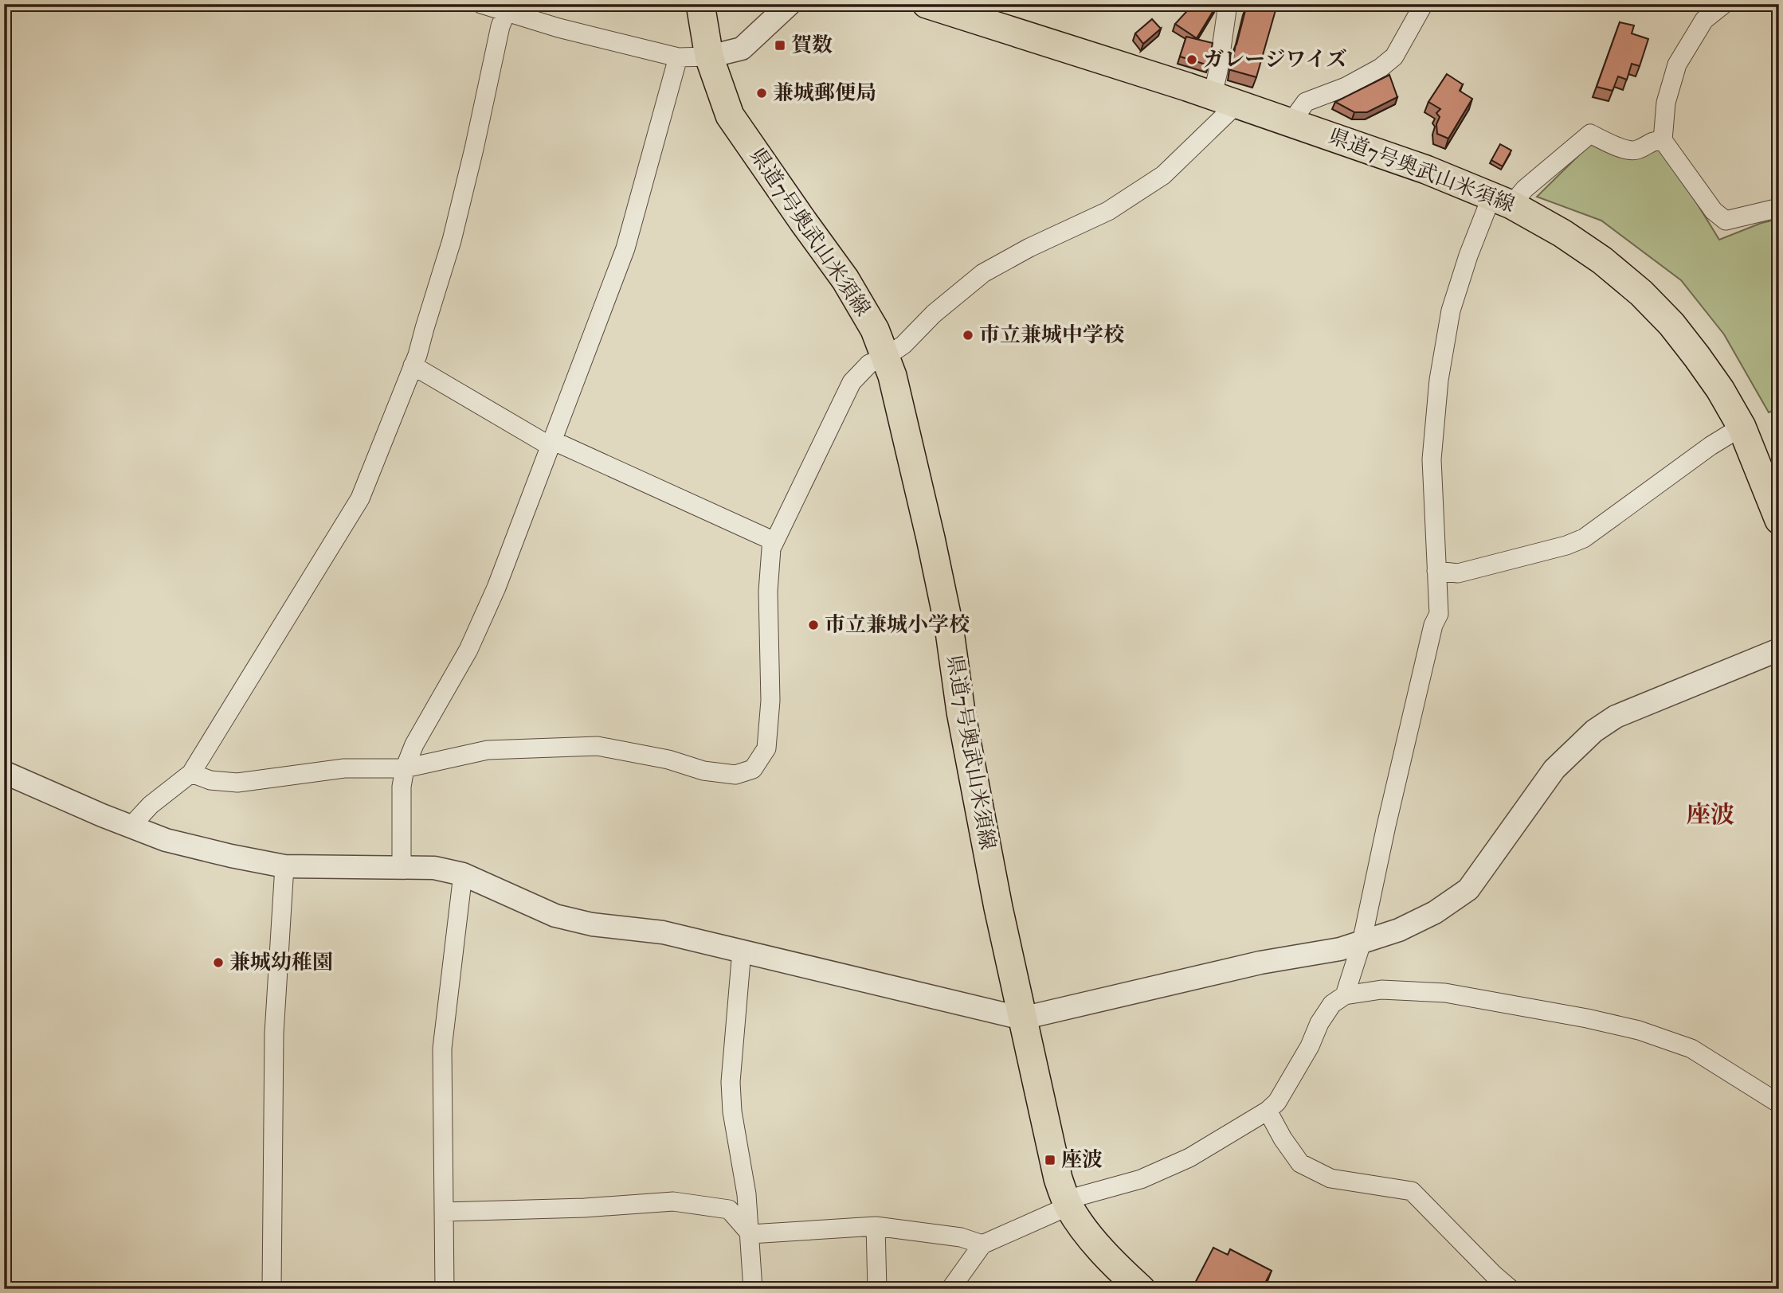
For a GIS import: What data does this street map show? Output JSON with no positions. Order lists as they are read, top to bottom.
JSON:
{
  "streets": {
    "main road": ["県道7号奥武山米須線"]
  },
  "districts": ["座波"],
  "places": {
    "transit": ["賀数", "座波"],
    "other": [
      "ガレージワイズ",
      "兼城郵便局",
      "市立兼城中学校",
      "市立兼城小学校",
      "兼城幼稚園"
    ]
  }
}
